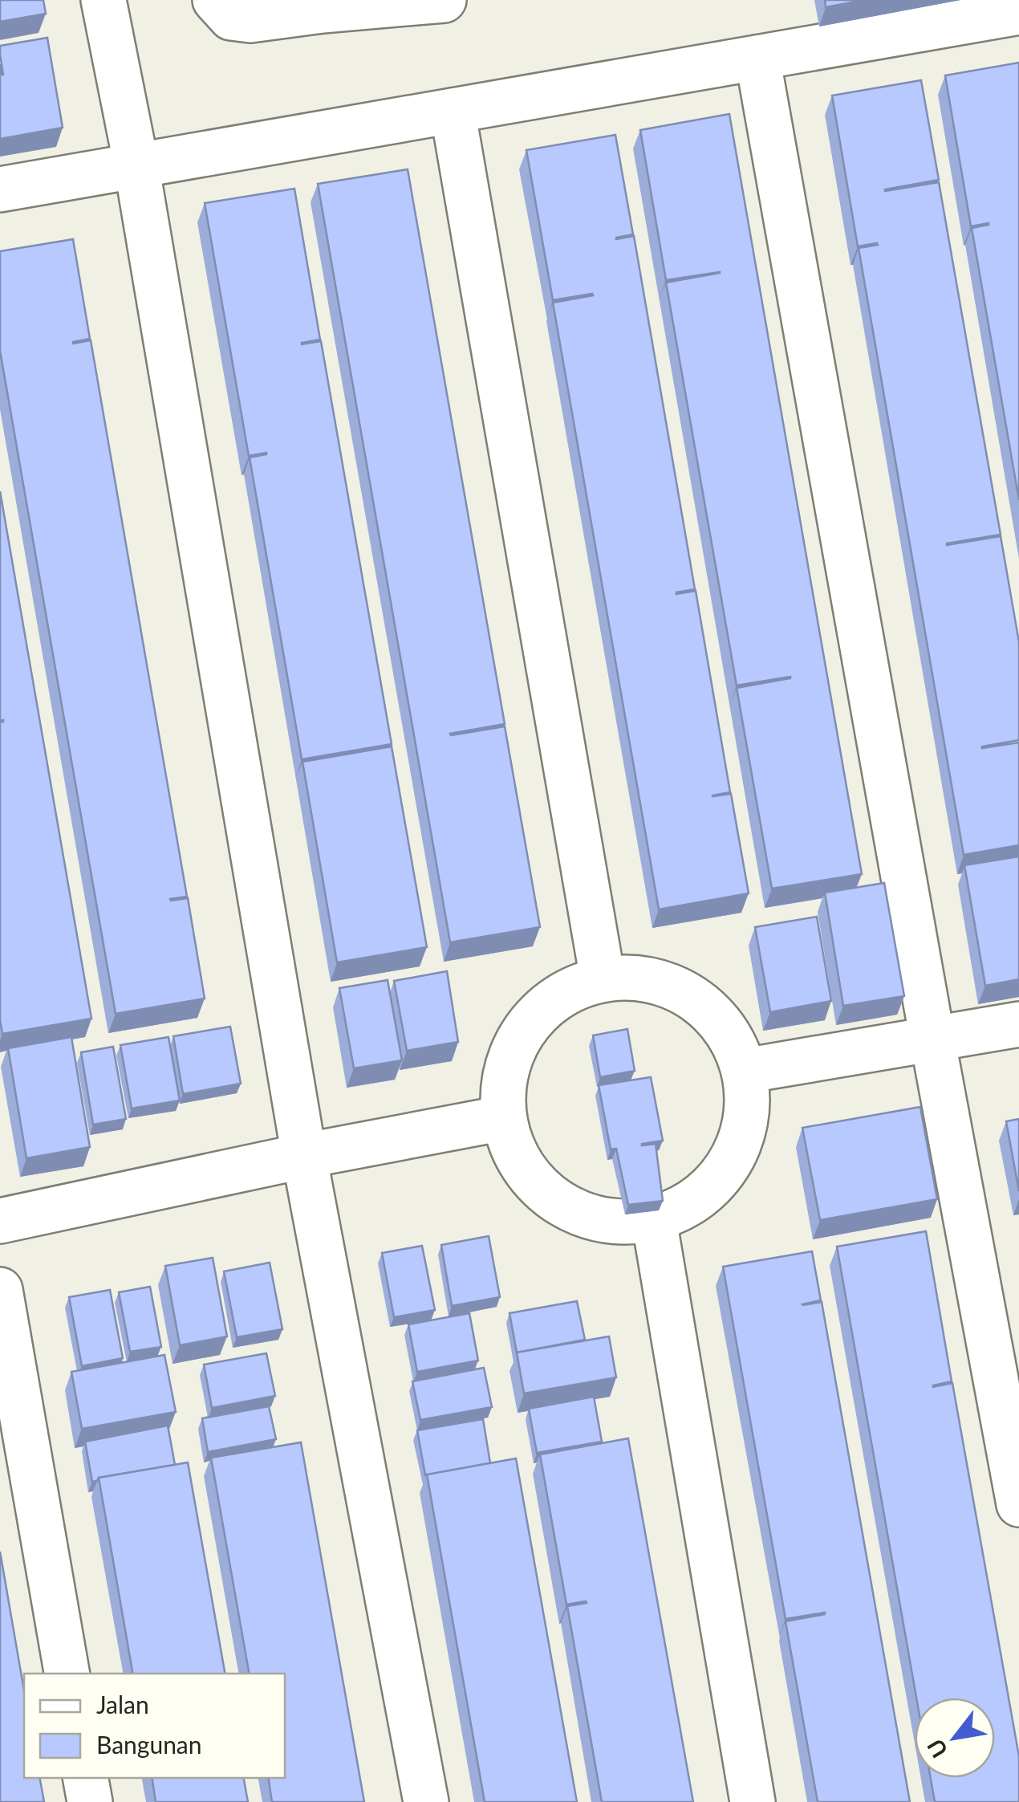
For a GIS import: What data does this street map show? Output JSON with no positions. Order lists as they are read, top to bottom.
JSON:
{
  "legend": ["Jalan", "Bangunan"],
  "north": "bottom left"
}
